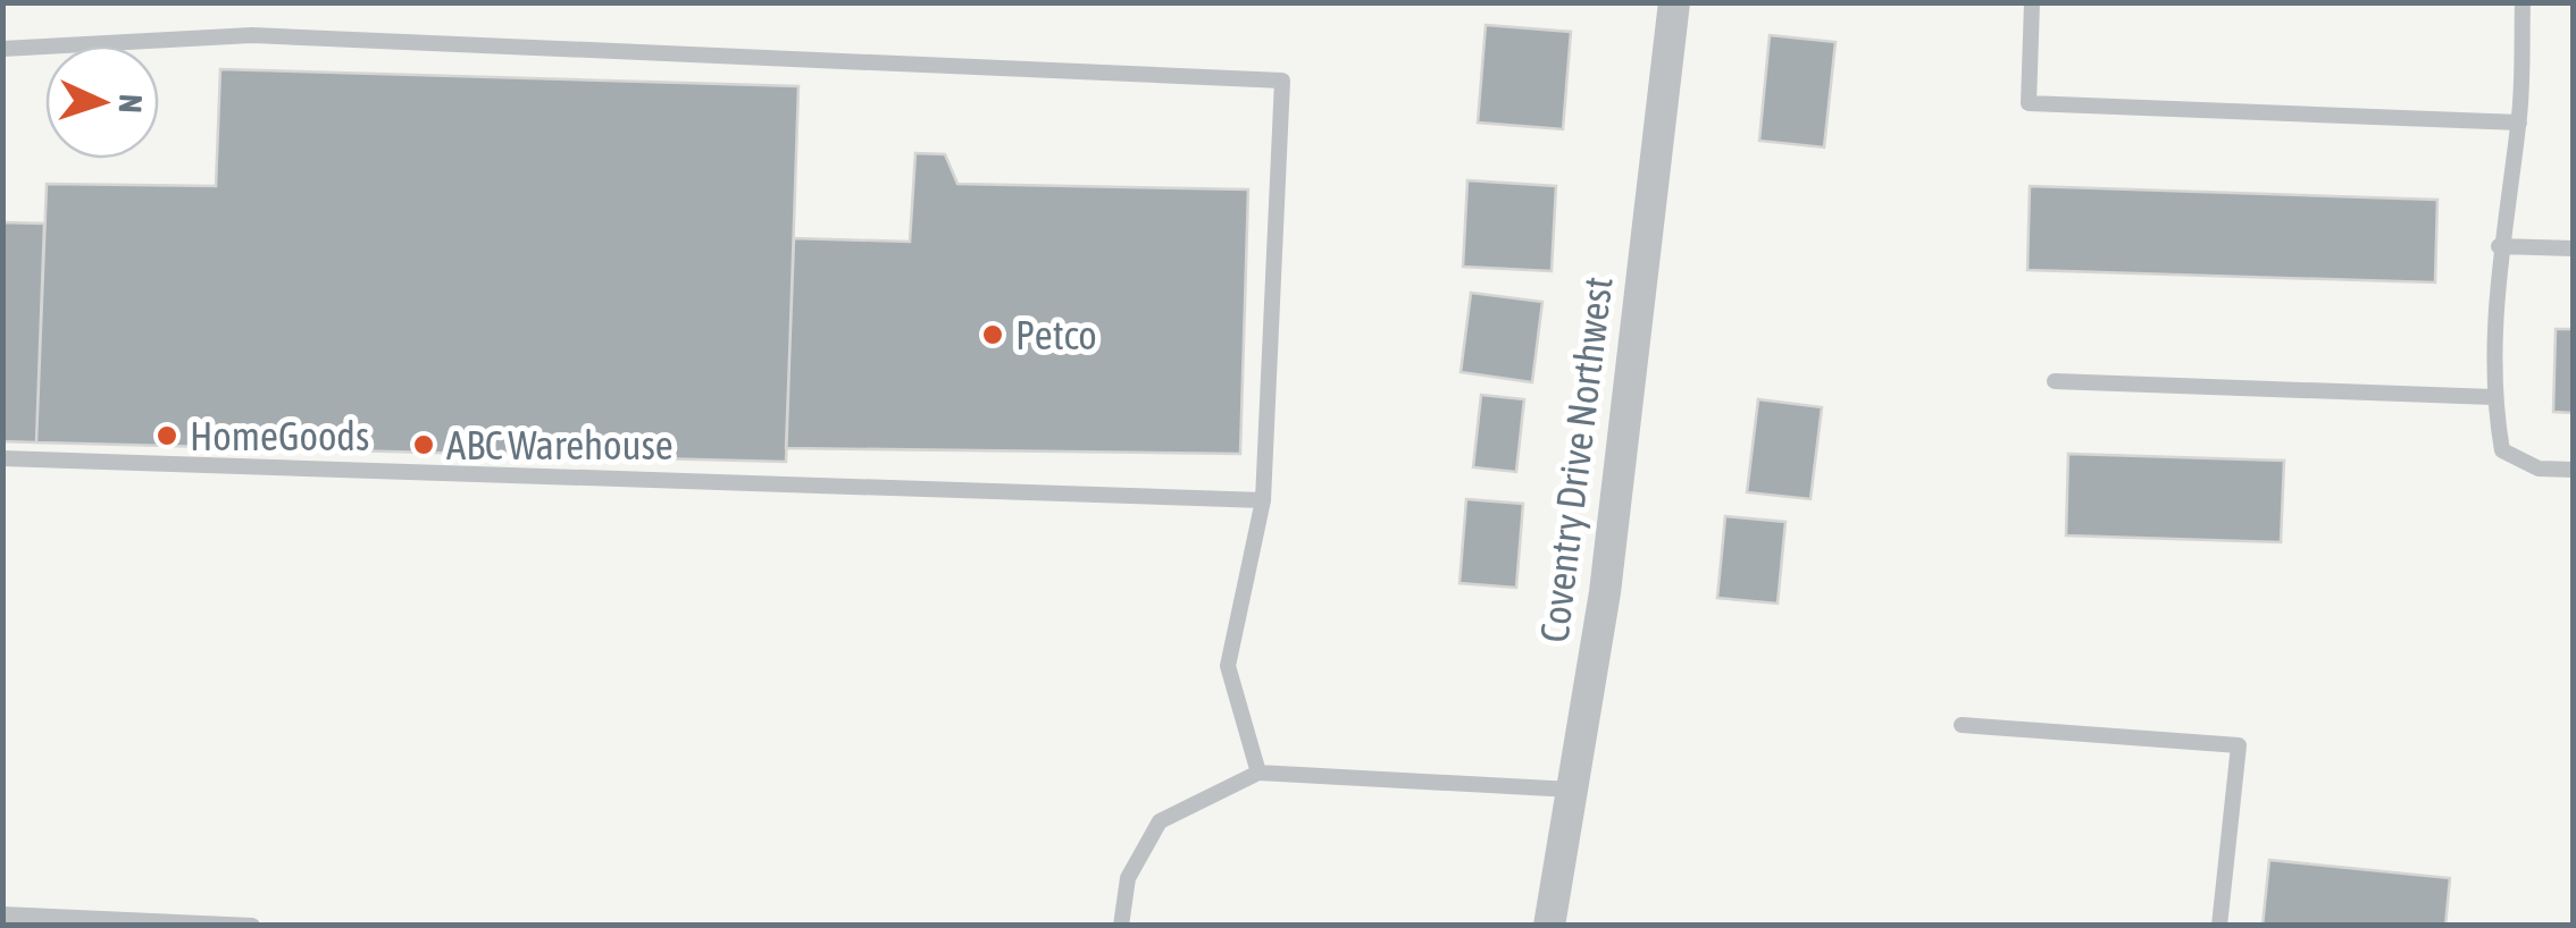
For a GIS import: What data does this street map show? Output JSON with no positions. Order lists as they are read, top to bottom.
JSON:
{
  "streets": {
    "street": ["Coventry Drive Northwest"]
  },
  "places": ["Petco", "HomeGoods", "ABC Warehouse"],
  "north": "right"
}
